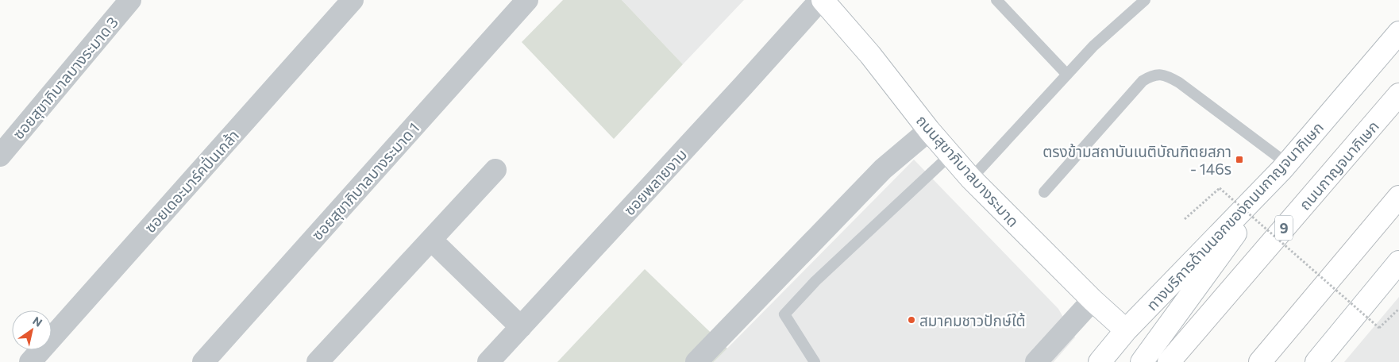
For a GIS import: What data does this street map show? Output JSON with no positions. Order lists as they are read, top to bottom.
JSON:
{
  "streets": {
    "main road": [
      "ถนนกาญจนาภิเษก",
      "ถนนสุขาภิบาลบางระมาด",
      "ทางบริการด้านนอกของถนนกาญจนาภิเษก",
      "9"
    ],
    "street": [
      "ซอยสุขาภิบาลบางระมาด 3",
      "ซอยเดอะมาร์คปิ่นเกล้า",
      "ซอยสุขาภิบาลบางระมาด 1",
      "ซอยพลายงาม"
    ]
  },
  "crossings": [
    ["ถนนสุขาภิบาลบางระมาด", "ซอยพลายงาม"],
    ["ถนนสุขาภิบาลบางระมาด", "ทางบริการด้านนอกของถนนกาญจนาภิเษก"]
  ],
  "places": {
    "transit": ["ตรงข้ามสถาบันเนติบัณฑิตยสภา - 146ร"],
    "other": ["สมาคมชาวปักษ์ใต้"]
  },
  "north": "top right"
}
